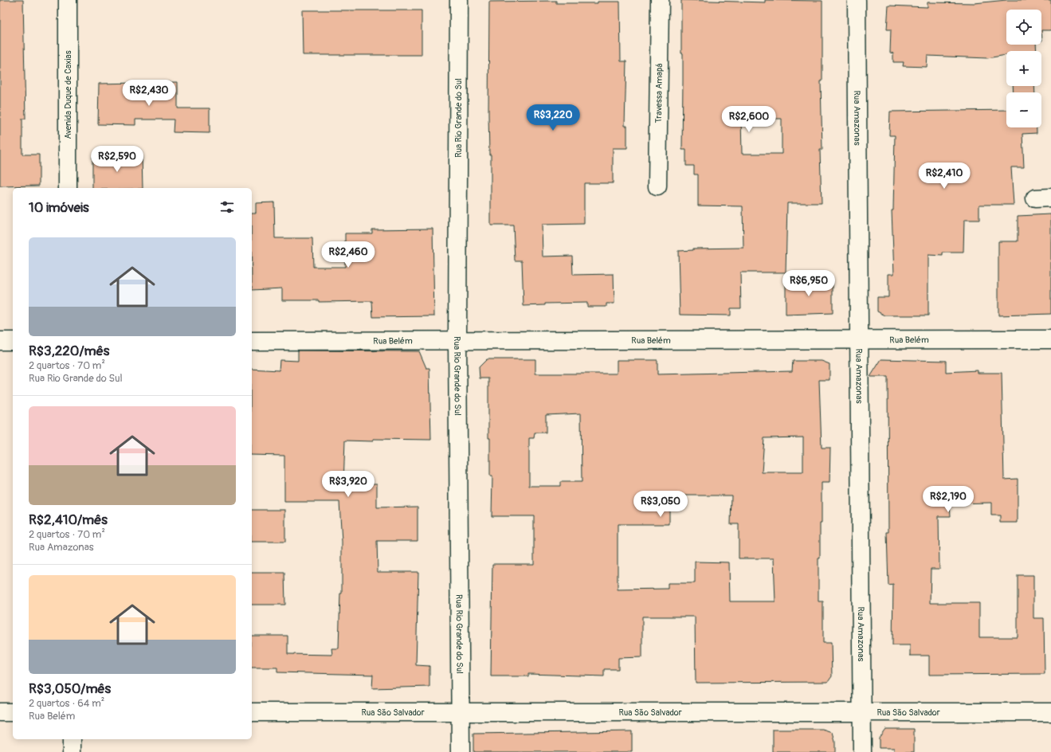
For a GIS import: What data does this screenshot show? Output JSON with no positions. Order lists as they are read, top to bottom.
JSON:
{
  "streets": {
    "street": [
      "Travessa Amapá",
      "Avenida Duque de Caxias",
      "Rua Rio Grande do Sul",
      "Rua Amazonas",
      "Rua Belém",
      "Rua São Salvador"
    ]
  },
  "crossings": [
    ["Rua Rio Grande do Sul", "Rua Belém"],
    ["Rua Rio Grande do Sul", "Rua São Salvador"],
    ["Rua Amazonas", "Rua Belém"],
    ["Rua Amazonas", "Rua São Salvador"]
  ],
  "page": {
    "map_buttons": ["+", "−"],
    "price": [
      "R$2,430",
      "R$3,220",
      "R$2,600",
      "R$2,590",
      "R$2,410",
      "R$2,460",
      "R$6,950",
      "R$3,920",
      "R$2,190",
      "R$3,050"
    ],
    "heading": "10 imóveis",
    "list": [
      {
        "name": "R$3,220/mês",
        "note": "2 quartos · 70 m² · Rua Rio Grande do Sul"
      },
      {
        "name": "R$2,410/mês",
        "note": "2 quartos · 70 m² · Rua Amazonas"
      },
      {
        "name": "R$3,050/mês",
        "note": "2 quartos · 64 m² · Rua Belém"
      }
    ]
  }
}
